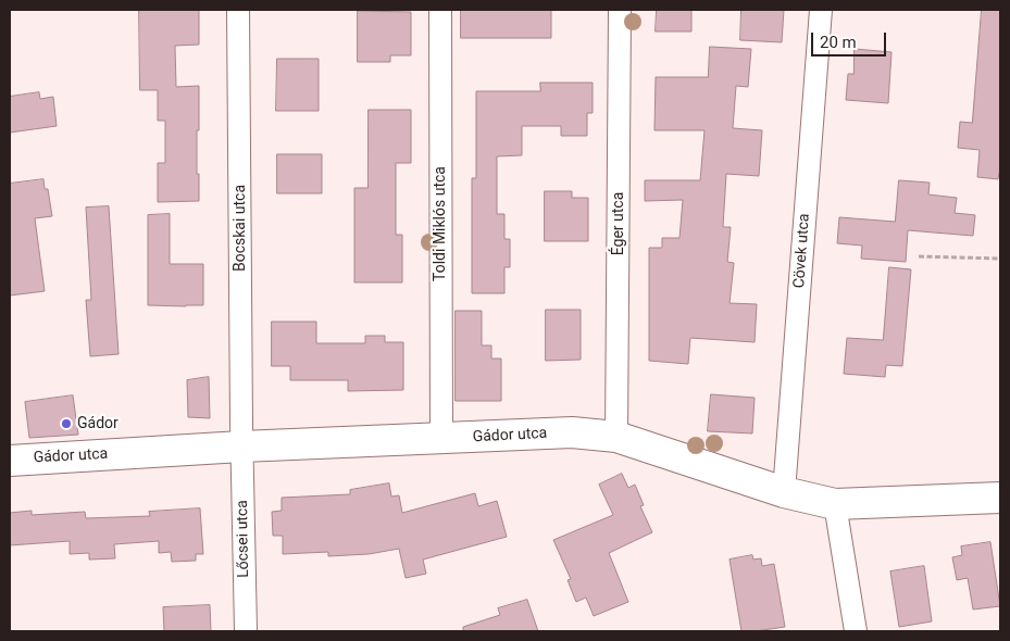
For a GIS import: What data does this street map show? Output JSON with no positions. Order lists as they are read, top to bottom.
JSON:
{
  "streets": {
    "street": [
      "Toldi Miklós utca",
      "Éger utca",
      "Bocskai utca",
      "Cövek utca",
      "Gádor utca",
      "Lőcsei utca"
    ]
  },
  "crossings": [
    ["Toldi Miklós utca", "Gádor utca"],
    ["Éger utca", "Gádor utca"],
    ["Bocskai utca", "Gádor utca"],
    ["Bocskai utca", "Lőcsei utca"],
    ["Cövek utca", "Gádor utca"],
    ["Gádor utca", "Lőcsei utca"]
  ],
  "places": ["Gádor"],
  "scale_bar": "20 m"
}
